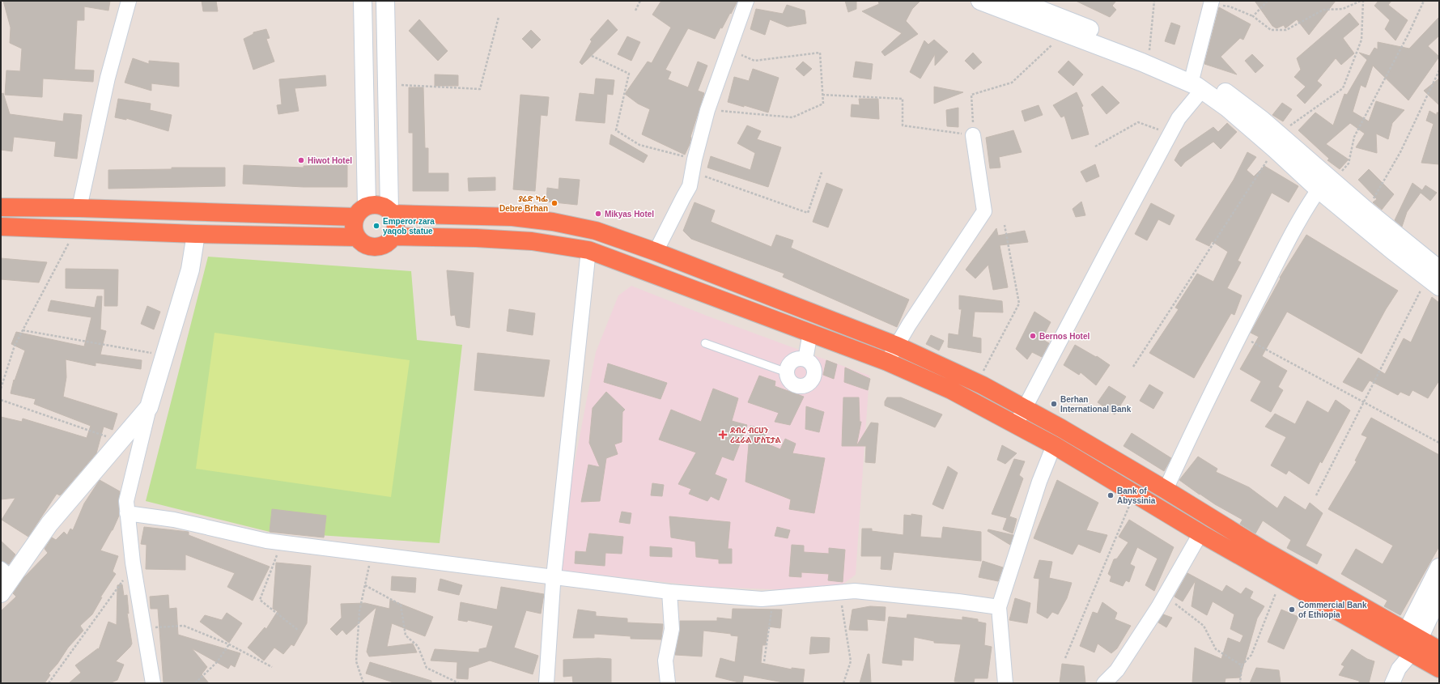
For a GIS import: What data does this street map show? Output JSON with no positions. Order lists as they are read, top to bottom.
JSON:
{
  "places": {
    "other": [
      "Hiwot Hotel",
      "ያሬድ ካፌ Debre Brhan",
      "Mikyas Hotel",
      "Emperor zara yaqob statue",
      "Bernos Hotel",
      "Berhan International Bank",
      "Bank of Abyssinia",
      "Commercial Bank of Ethiopia"
    ],
    "health": ["ደብረ ብርሀን ሪፈራል ሆስፒታል"]
  }
}
